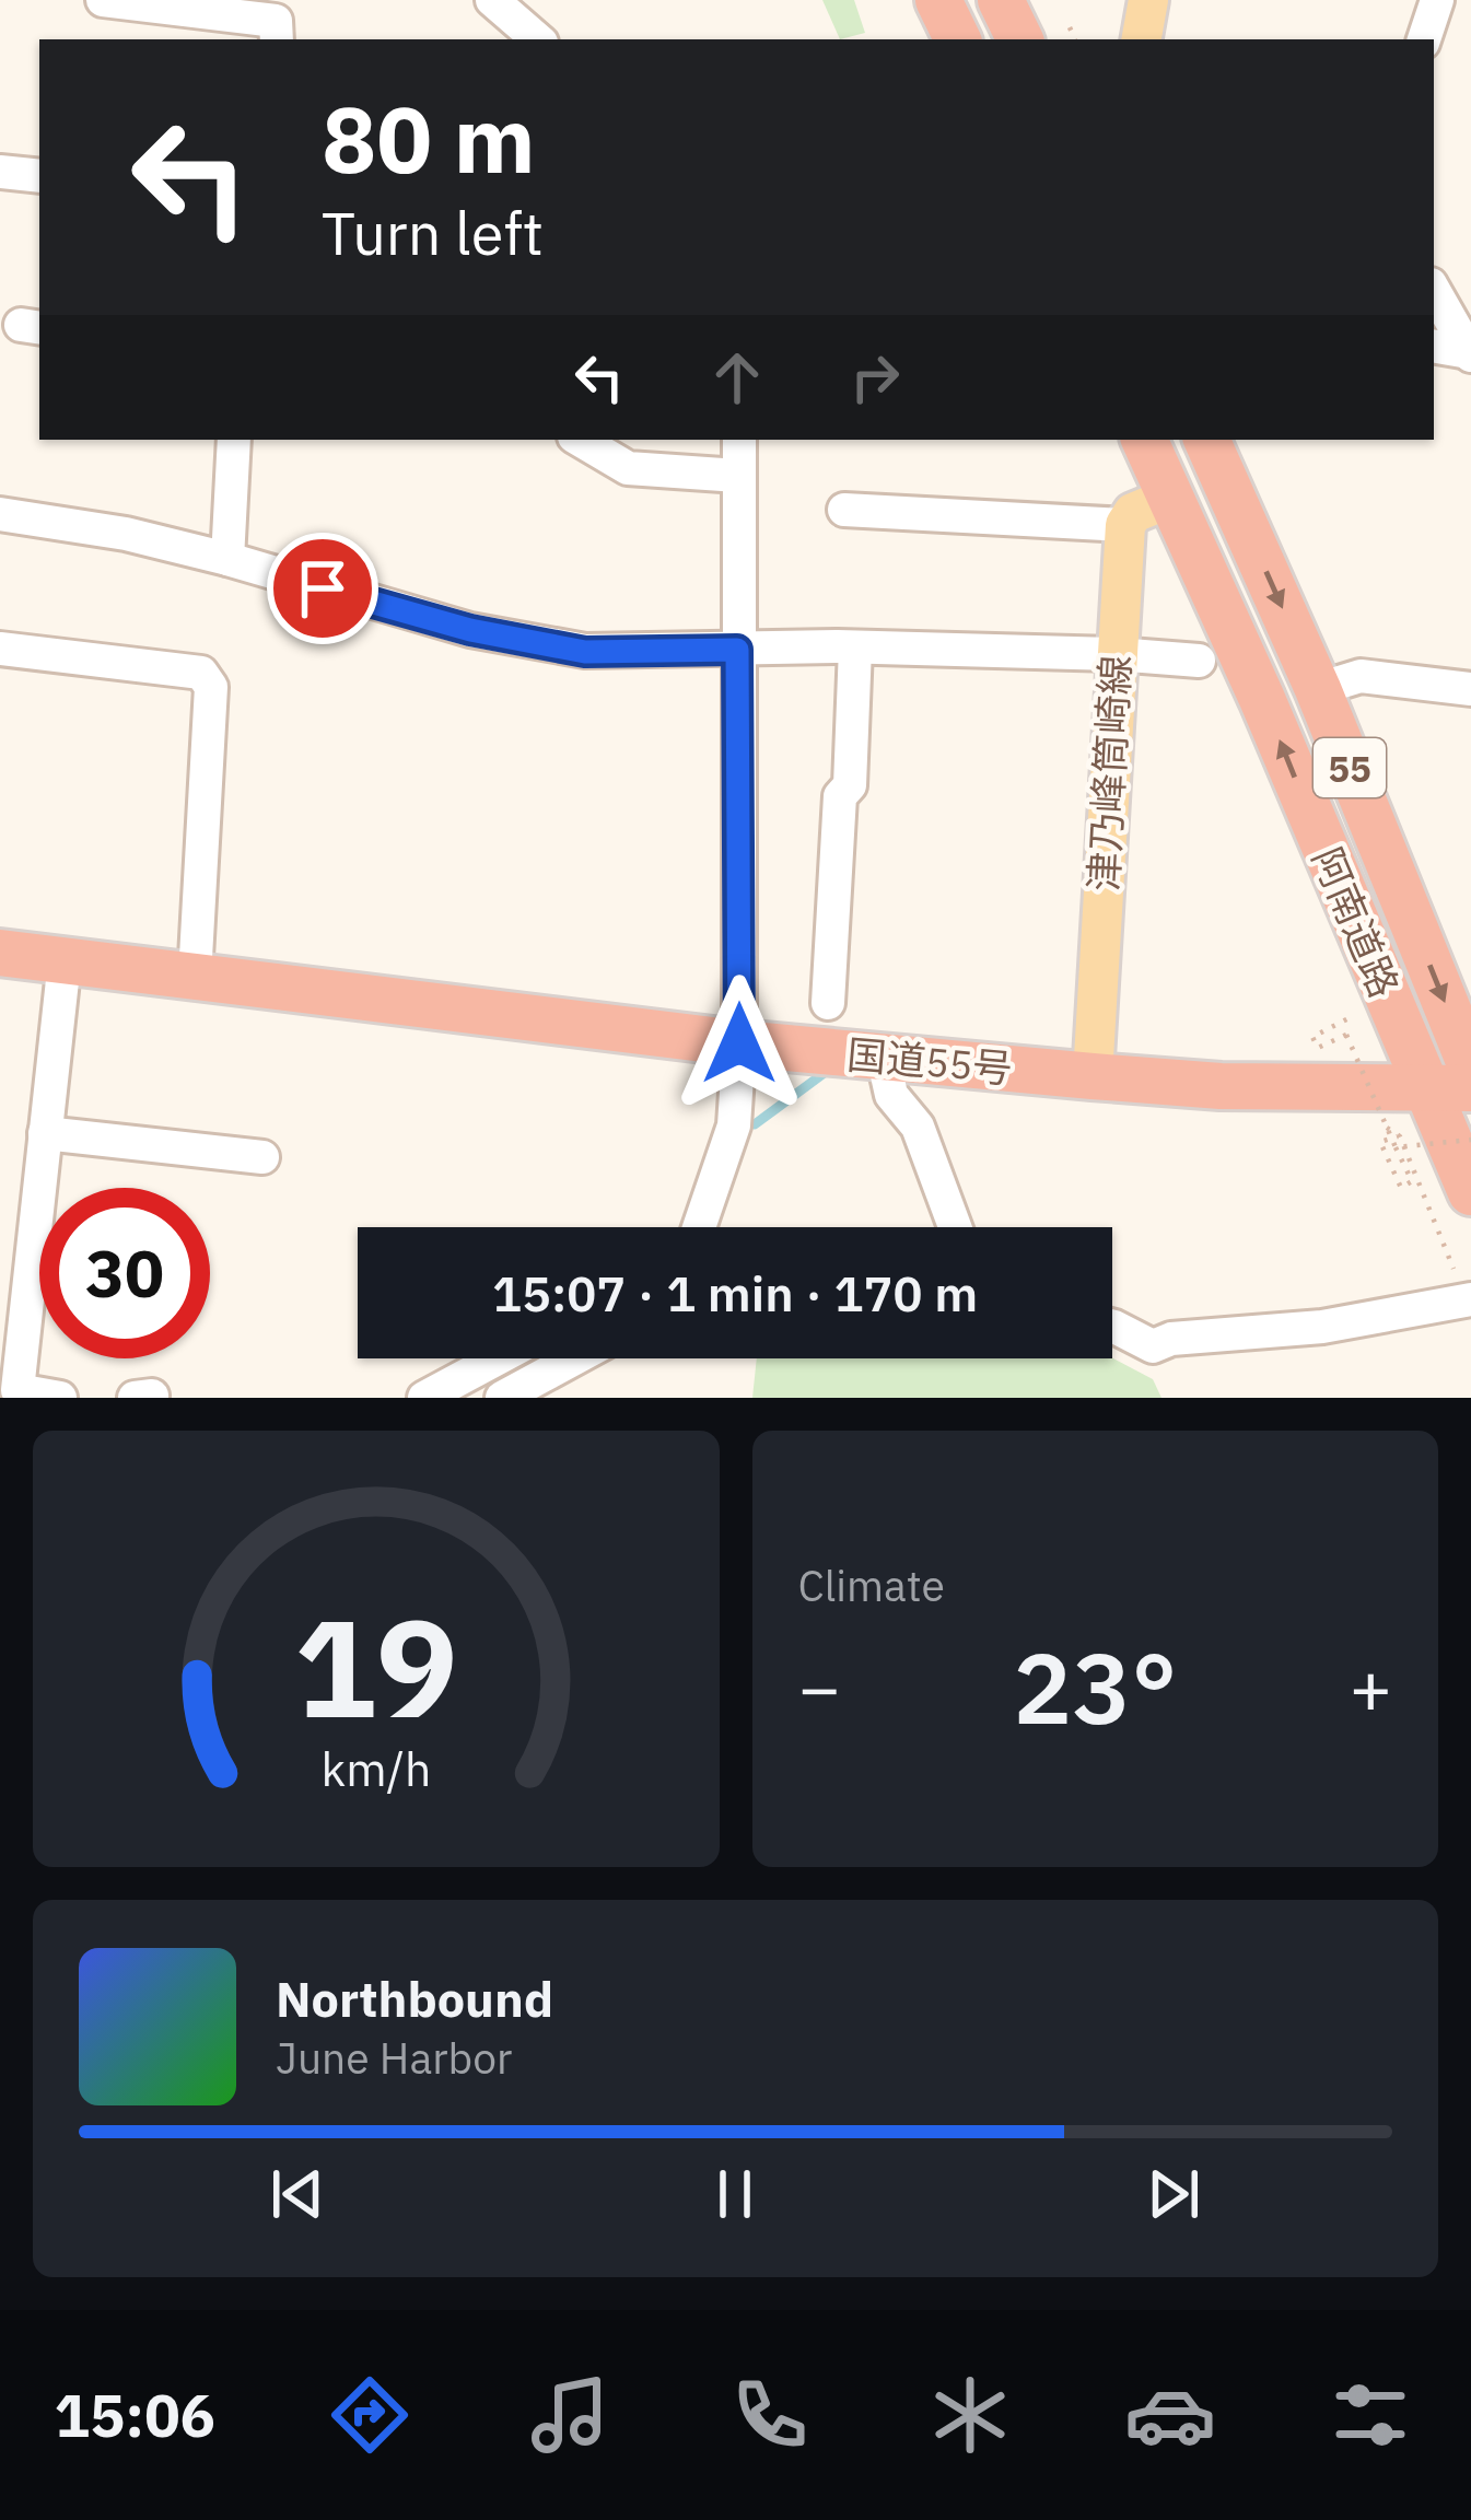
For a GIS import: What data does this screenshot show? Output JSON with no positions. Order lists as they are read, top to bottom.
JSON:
{
  "streets": {
    "highway": ["55", "阿南道路", "国道55号"],
    "main road": ["津乃峰筒崎線"]
  },
  "crossings": [
    ["津乃峰筒崎線", "国道55号"],
    ["阿南道路", "国道55号"]
  ],
  "page": {
    "turn": ["80 m", "Turn left"],
    "limit": "30",
    "trip": "15:07 · 1 min · 170 m",
    "tile": "Climate",
    "heat": ["−", "23°", "+"],
    "song": ["Northbound", "June Harbor"],
    "tabs": "15:06",
    "gauge": ["19", "km/h"]
  }
}
